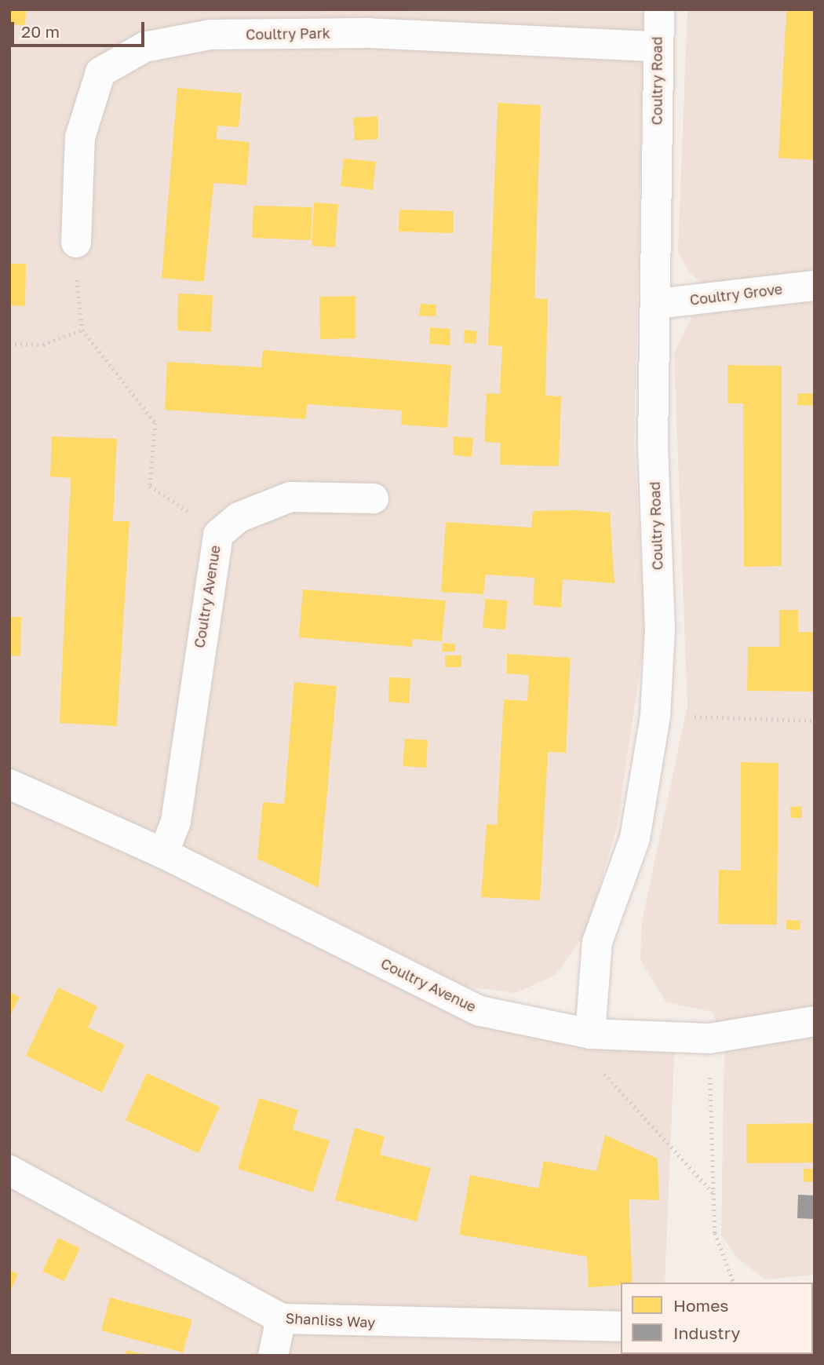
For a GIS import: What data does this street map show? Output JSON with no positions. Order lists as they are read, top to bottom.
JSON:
{
  "streets": {
    "street": [
      "Coultry Park",
      "Coultry Road",
      "Coultry Grove",
      "Coultry Avenue",
      "Shanliss Way"
    ]
  },
  "crossings": [
    ["Coultry Park", "Coultry Road"],
    ["Coultry Road", "Coultry Grove"],
    ["Coultry Road", "Coultry Avenue"]
  ],
  "legend": ["Homes", "Industry"],
  "scale_bar": "20 m"
}
